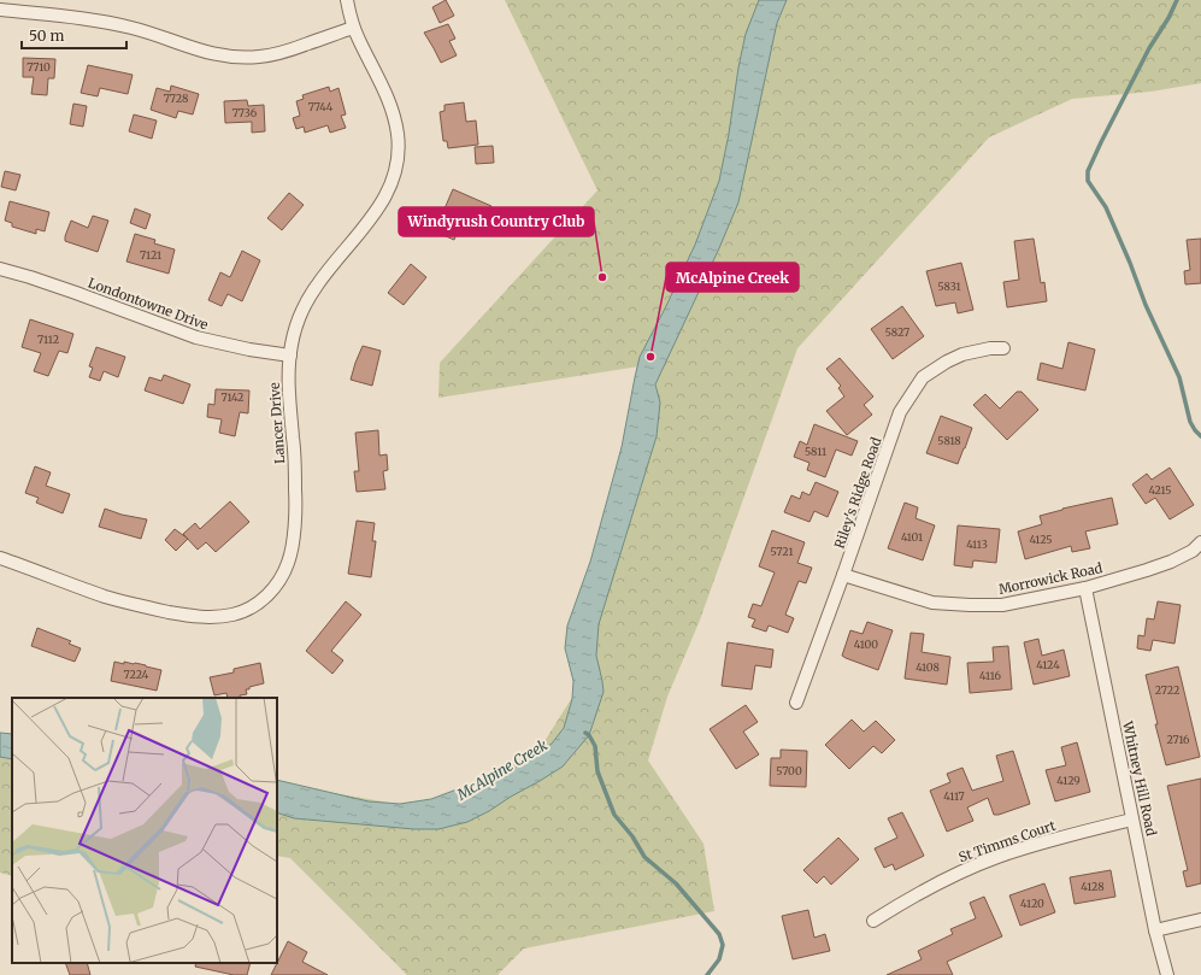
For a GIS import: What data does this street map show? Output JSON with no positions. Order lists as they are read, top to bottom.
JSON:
{
  "streets": {
    "street": [
      "Londontowne Drive",
      "Lancer Drive",
      "Riley's Ridge Road",
      "Morrowick Road",
      "Whitney Hill Road",
      "St Timms Court"
    ]
  },
  "crossings": [
    ["Londontowne Drive", "Lancer Drive"],
    ["Riley's Ridge Road", "Morrowick Road"],
    ["Morrowick Road", "Whitney Hill Road"],
    ["Whitney Hill Road", "St Timms Court"]
  ],
  "water": ["McAlpine Creek"],
  "places": ["Windyrush Country Club", "McAlpine Creek"],
  "house_numbers": [
    "7710",
    "7728",
    "7744",
    "7736",
    "7121",
    "5831",
    "5827",
    "7112",
    "7142",
    "5818",
    "5811",
    "4215",
    "4101",
    "4125",
    "4113",
    "5721",
    "4100",
    "4124",
    "4108",
    "7224",
    "4116",
    "2722",
    "2716",
    "5700",
    "4129",
    "4117",
    "4128",
    "4120"
  ],
  "scale_bar": "50 m"
}
